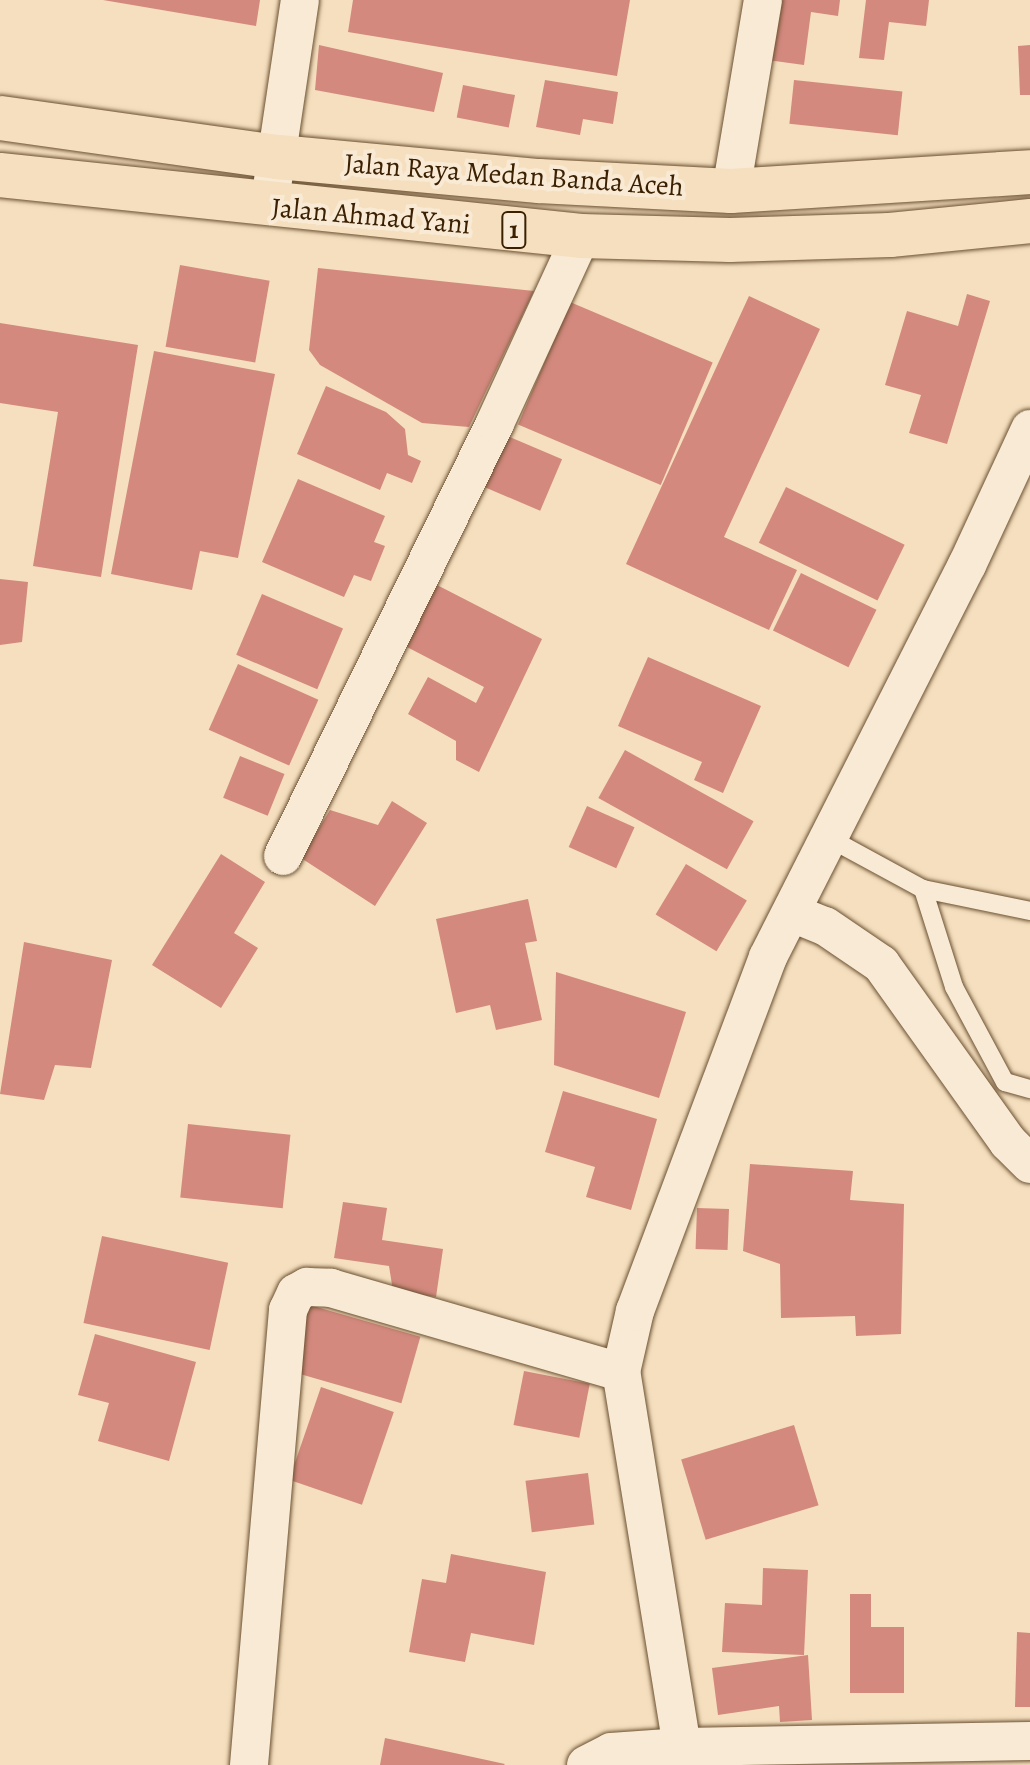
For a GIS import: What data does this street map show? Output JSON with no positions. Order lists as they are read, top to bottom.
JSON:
{
  "streets": {
    "main road": ["Jalan Raya Medan Banda Aceh", "Jalan Ahmad Yani", "1"]
  }
}
